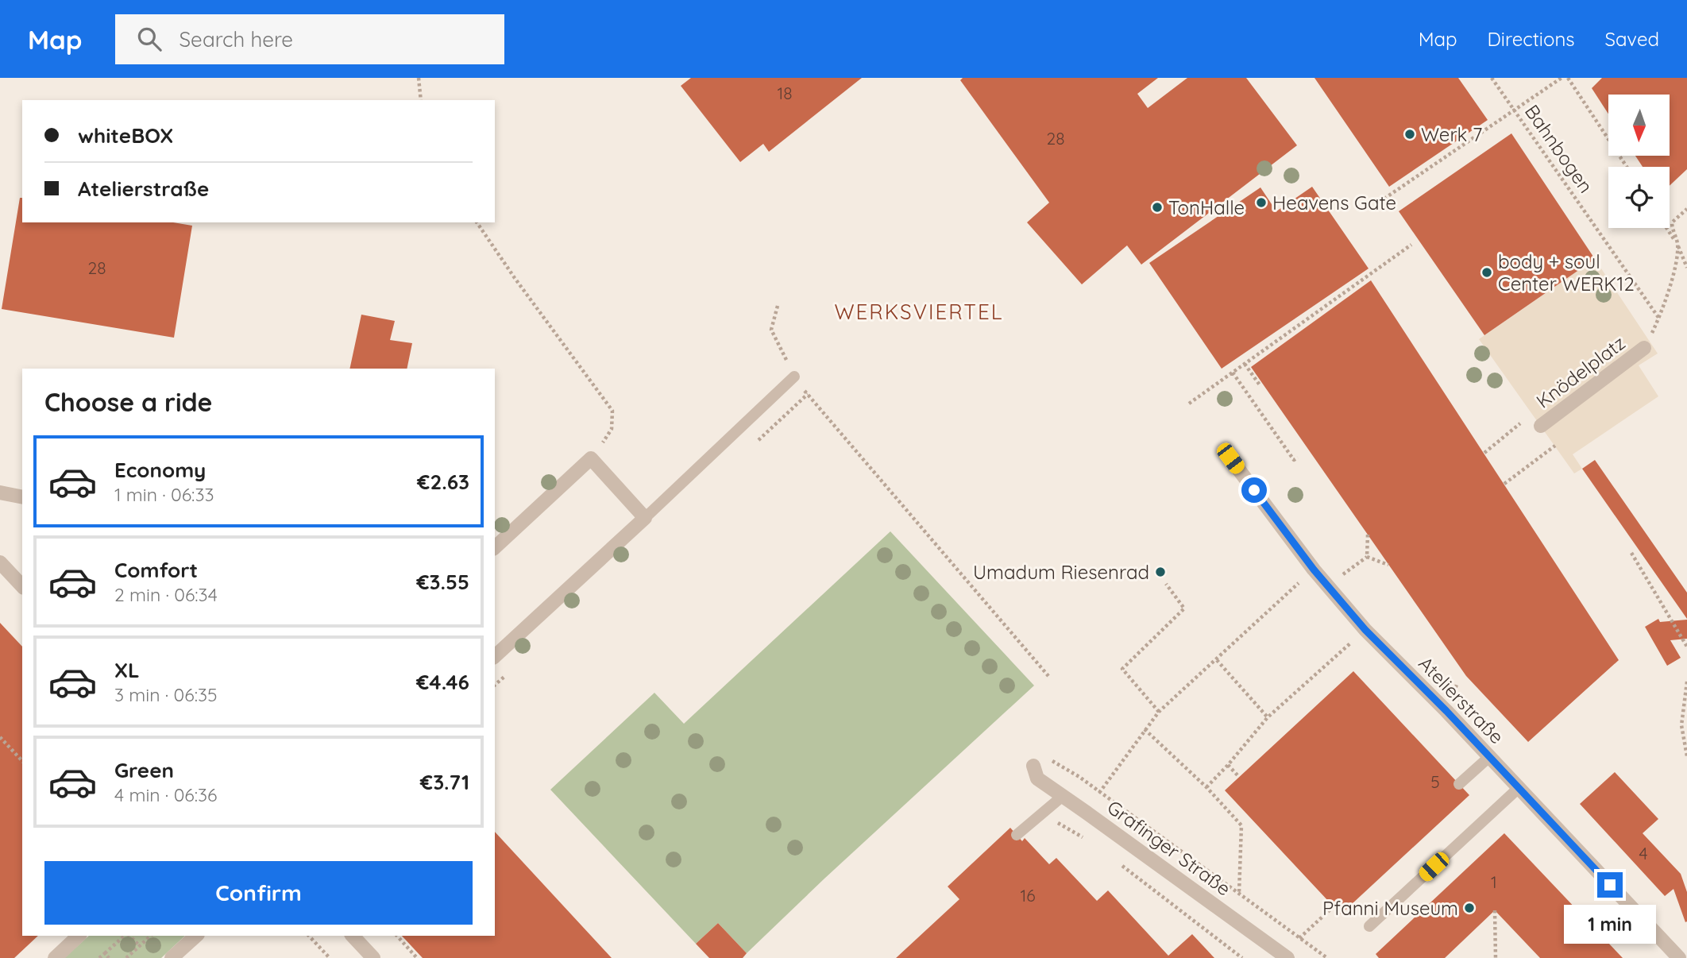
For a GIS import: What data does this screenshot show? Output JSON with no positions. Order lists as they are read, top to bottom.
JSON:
{
  "streets": {
    "street": ["Knödelplatz", "Atelierstraße", "Grafinger Straße"],
    "path": ["Bahnbogen"]
  },
  "districts": ["WERKSVIERTEL"],
  "places": [
    "Werk 7",
    "Heavens Gate",
    "TonHalle",
    "body + soul Center WERK12",
    "Umadum Riesenrad",
    "Pfanni Museum"
  ],
  "house_numbers": [
    "18",
    "28",
    "28",
    "5",
    "4",
    "1",
    "16"
  ],
  "north": "bottom",
  "page": {
    "header": "Map",
    "search": "Search here",
    "nav": ["Map", "Directions", "Saved"],
    "banner": ["whiteBOX", "Atelierstraße"],
    "heading": "Choose a ride",
    "list": [
      {
        "name": "Economy",
        "note": "1 min · 06:33",
        "value": "€2.63"
      },
      {
        "name": "Comfort",
        "note": "2 min · 06:34",
        "value": "€3.55"
      },
      {
        "name": "XL",
        "note": "3 min · 06:35",
        "value": "€4.46"
      },
      {
        "name": "Green",
        "note": "4 min · 06:36",
        "value": "€3.71"
      }
    ],
    "buttons": "Confirm",
    "bubble": "1 min"
  }
}
